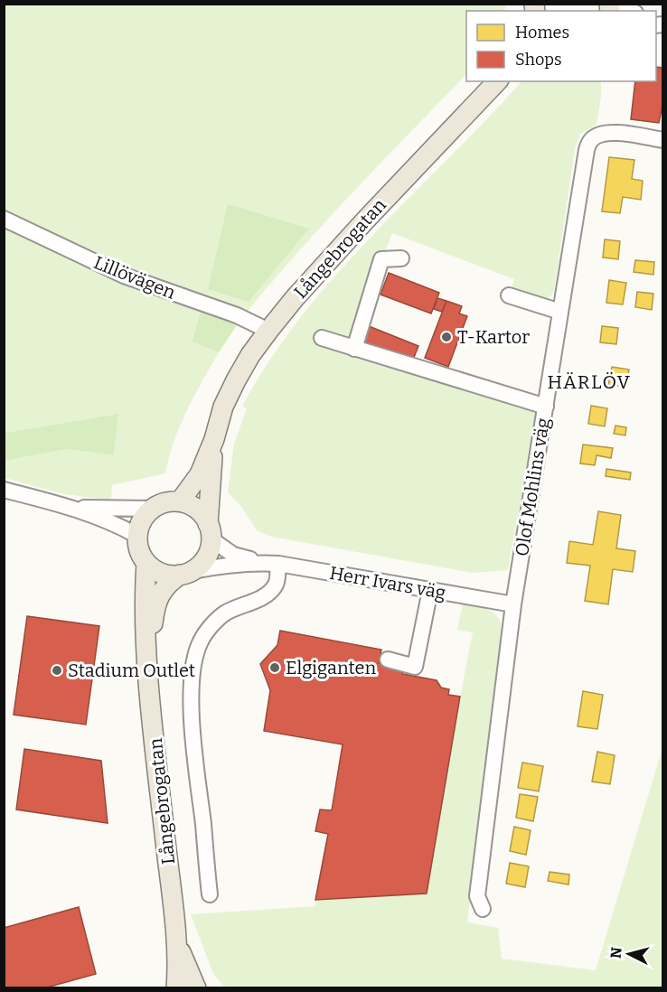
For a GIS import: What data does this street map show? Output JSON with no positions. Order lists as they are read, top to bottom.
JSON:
{
  "streets": {
    "main road": ["Långebrogatan"],
    "street": ["Lillövägen", "Olof Mohlins väg", "Herr Ivars väg"]
  },
  "crossings": [
    ["Långebrogatan", "Lillövägen"],
    ["Långebrogatan", "Herr Ivars väg"],
    ["Olof Mohlins väg", "Herr Ivars väg"]
  ],
  "districts": ["HÄRLÖV"],
  "places": ["T-Kartor", "Elgiganten", "Stadium Outlet"],
  "legend": ["Homes", "Shops"],
  "north": "left"
}
